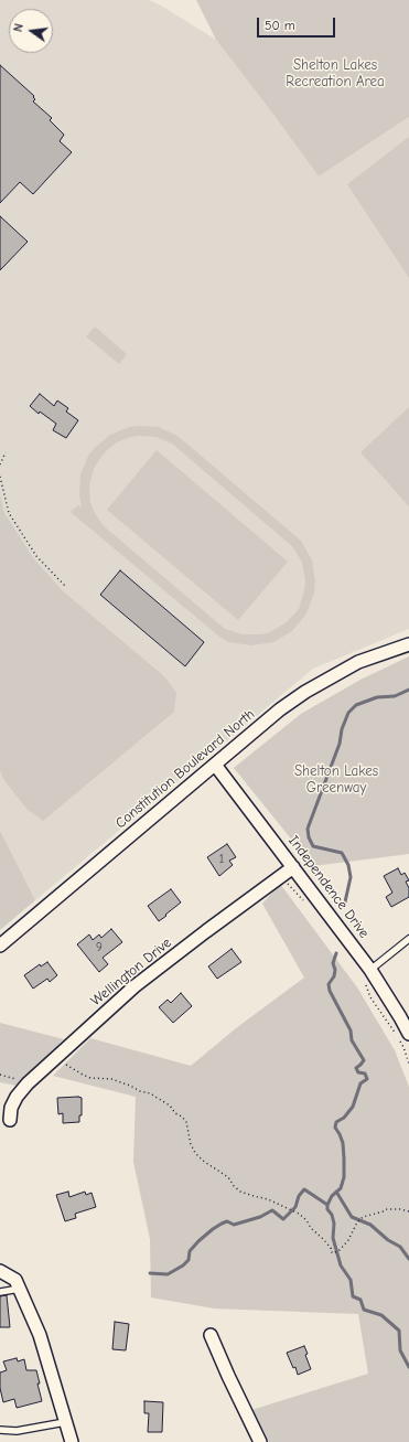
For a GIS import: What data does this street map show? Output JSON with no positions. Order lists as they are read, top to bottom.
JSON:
{
  "streets": {
    "street": ["Constitution Boulevard North", "Independence Drive", "Wellington Drive"]
  },
  "crossings": [
    ["Constitution Boulevard North", "Independence Drive"],
    ["Independence Drive", "Wellington Drive"]
  ],
  "parks": ["Shelton Lakes Recreation Area", "Shelton Lakes Greenway"],
  "house_numbers": ["1", "9"],
  "scale_bar": "50 m",
  "north": "left"
}
